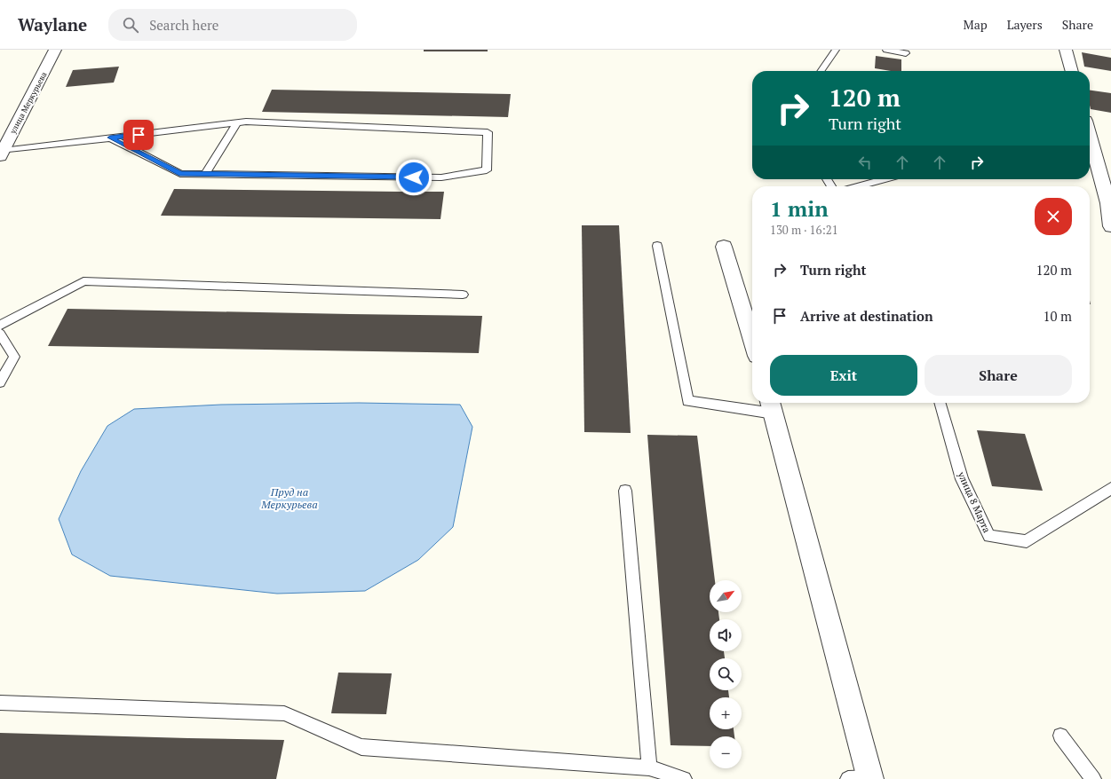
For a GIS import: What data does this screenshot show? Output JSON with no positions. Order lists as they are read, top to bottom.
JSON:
{
  "streets": {
    "street": ["улица Меркурьева"],
    "lane": ["улица 8 Марта"]
  },
  "water": ["Пруд на Меркурьева"],
  "north": "top right",
  "page": {
    "header": "Waylane",
    "search": "Search here",
    "nav": ["Map", "Layers", "Share"],
    "turn": ["120 m", "Turn right"],
    "heading": ["1 min", "130 m · 16:21"],
    "list": [
      {
        "name": "Turn right",
        "value": "120 m"
      },
      {
        "name": "Arrive at destination",
        "value": "10 m"
      }
    ],
    "buttons": ["Exit", "Share"],
    "map_buttons": ["+", "−"]
  }
}
